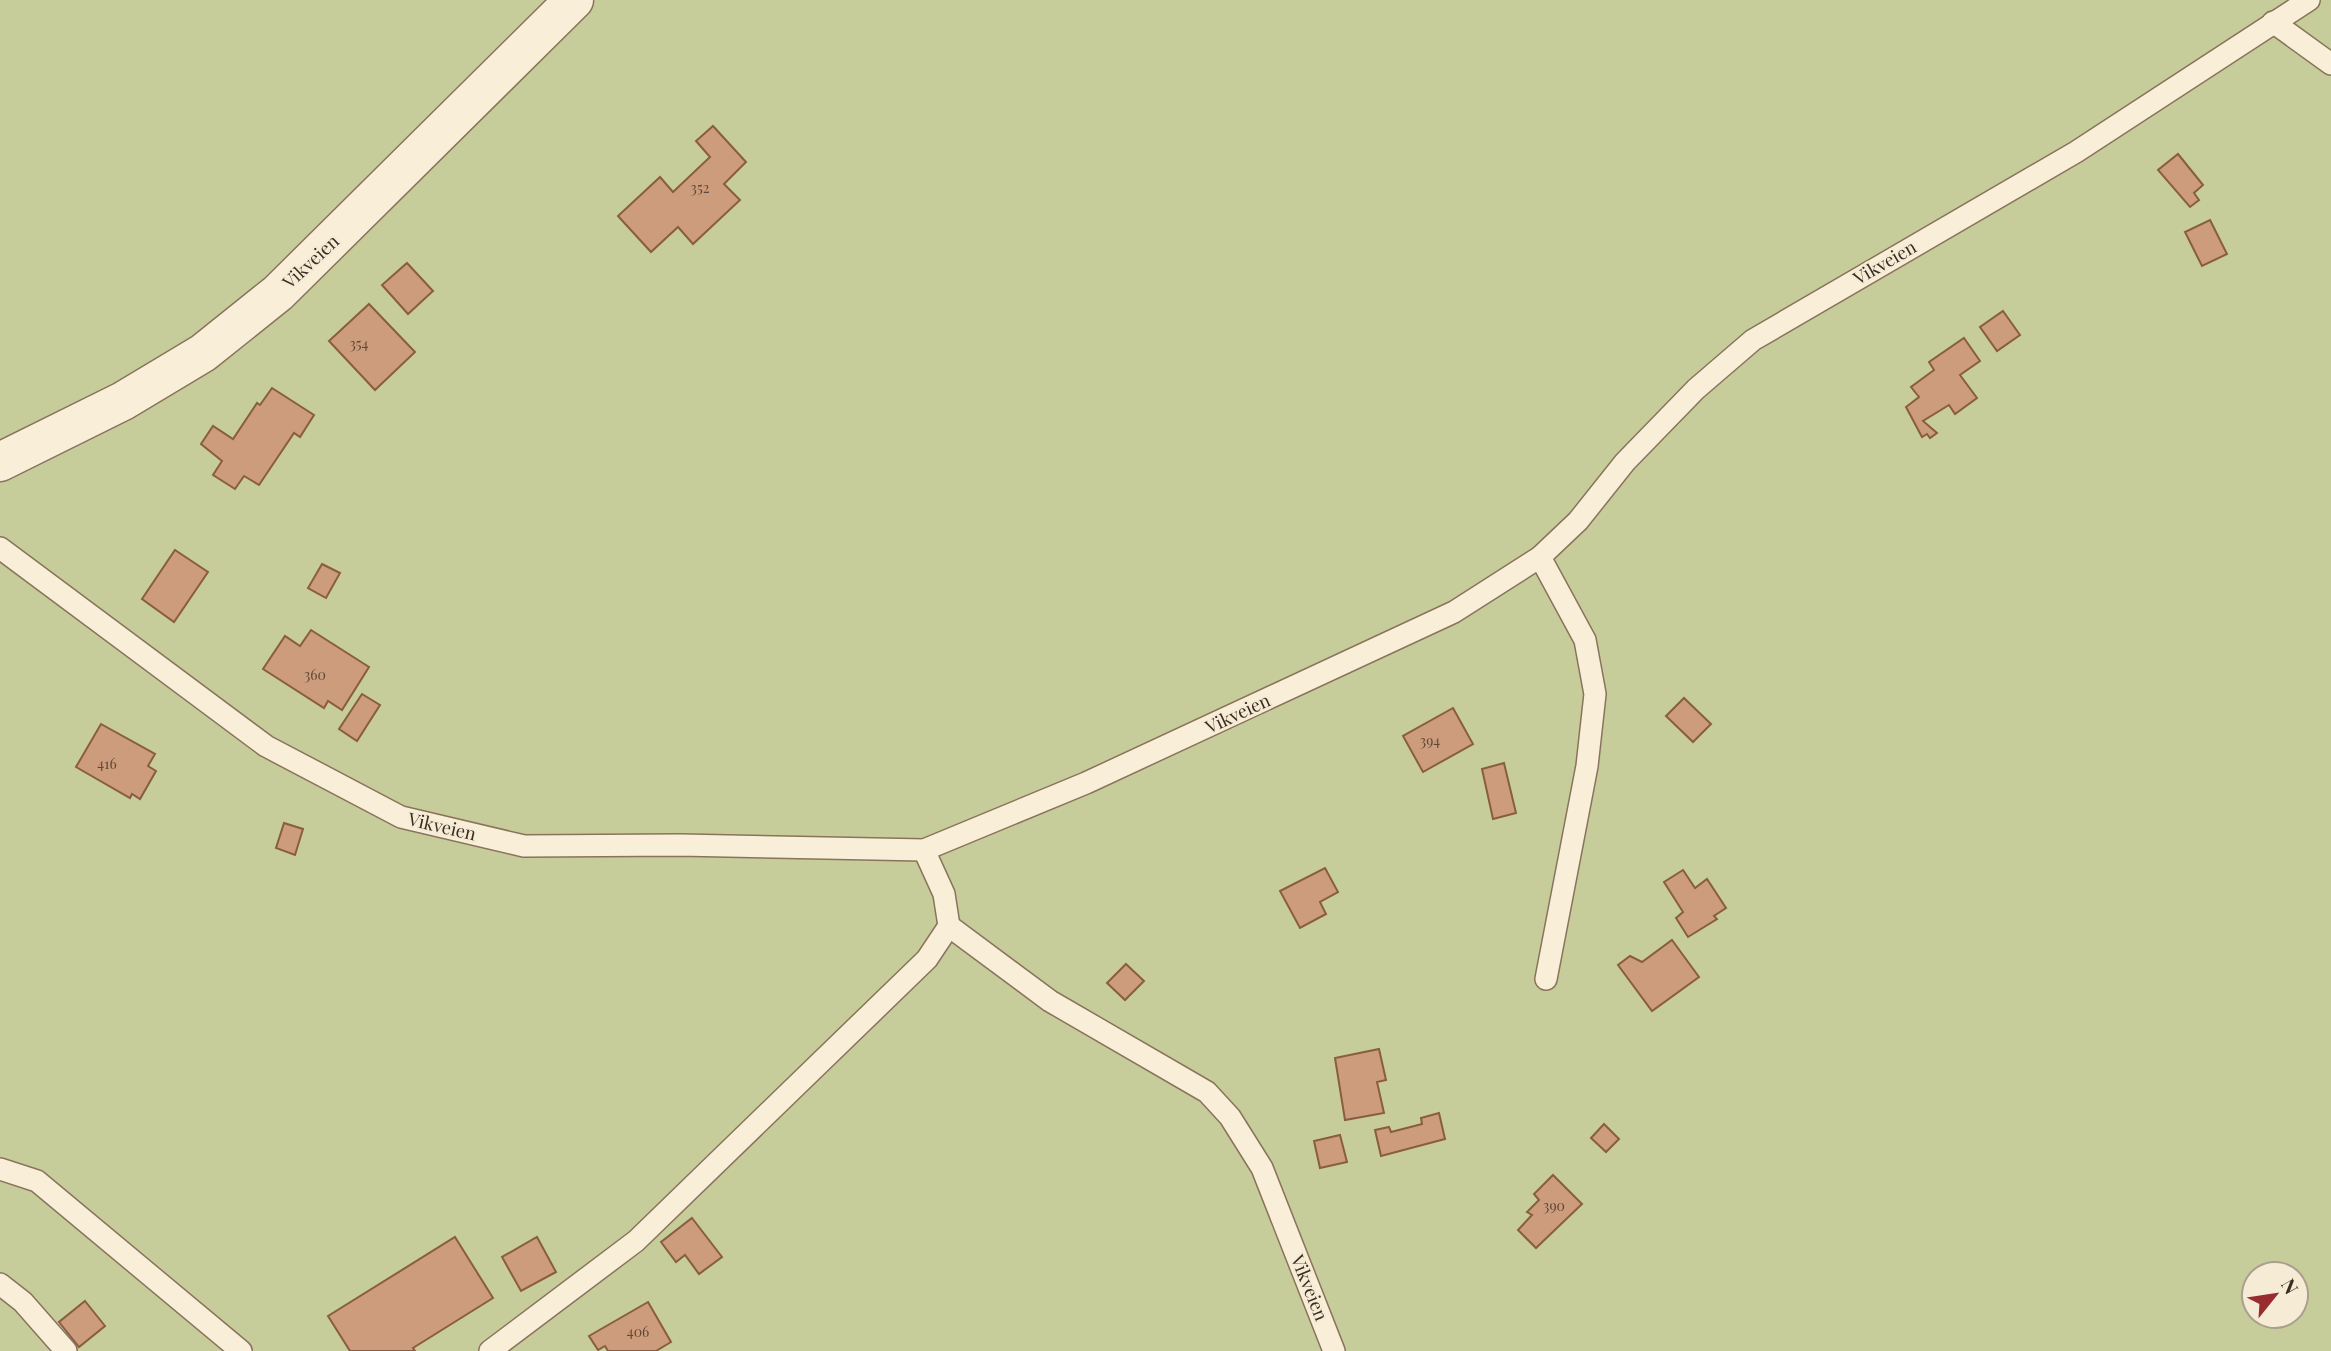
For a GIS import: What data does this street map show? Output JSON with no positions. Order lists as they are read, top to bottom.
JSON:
{
  "streets": {
    "street": ["Vikveien"]
  },
  "house_numbers": [
    "352",
    "354",
    "360",
    "394",
    "416",
    "390",
    "406"
  ],
  "north": "top right"
}
